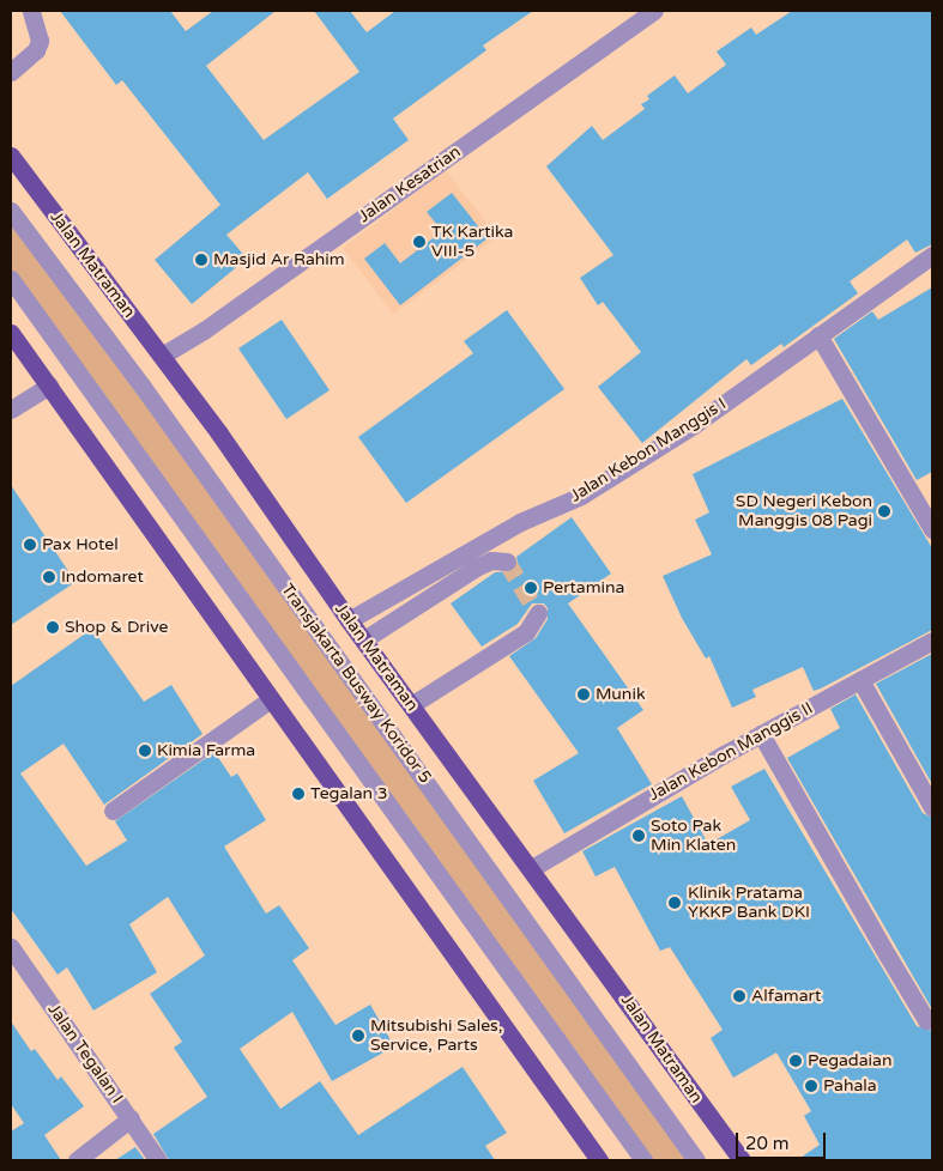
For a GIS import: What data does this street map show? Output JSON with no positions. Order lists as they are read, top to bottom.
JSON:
{
  "streets": {
    "main road": ["Jalan Matraman"],
    "street": [
      "Jalan Kesatrian",
      "Jalan Kebon Manggis I",
      "Transjakarta Busway Koridor 5",
      "Jalan Kebon Manggis II",
      "Jalan Tegalan I"
    ]
  },
  "crossings": [
    ["Jalan Kesatrian", "Jalan Matraman"],
    ["Jalan Matraman", "Jalan Kebon Manggis I"],
    ["Jalan Matraman", "Jalan Kebon Manggis II"]
  ],
  "places": [
    "TK Kartika VIII-5",
    "Masjid Ar Rahim",
    "SD Negeri Kebon Manggis 08 Pagi",
    "Pax Hotel",
    "Indomaret",
    "Pertamina",
    "Shop & Drive",
    "Munik",
    "Kimia Farma",
    "Tegalan 3",
    "Soto Pak Min Klaten",
    "Klinik Pratama YKKP Bank DKI",
    "Alfamart",
    "Mitsubishi Sales, Service, Parts",
    "Pegadaian",
    "Pahala"
  ],
  "scale_bar": "20 m"
}
